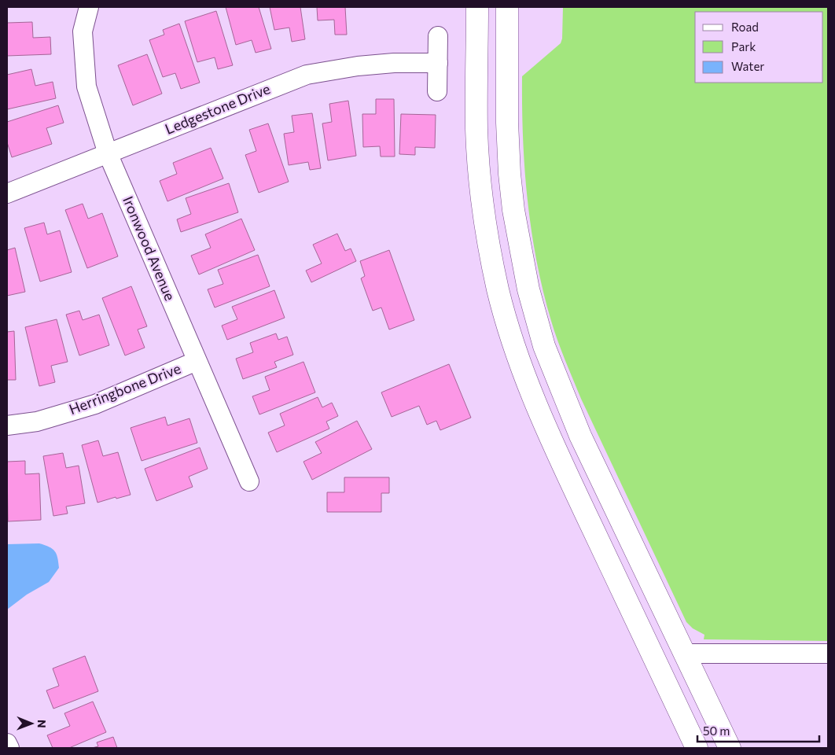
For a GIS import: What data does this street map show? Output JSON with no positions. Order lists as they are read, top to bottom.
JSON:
{
  "streets": {
    "street": ["Ledgestone Drive", "Ironwood Avenue", "Herringbone Drive"]
  },
  "crossings": [
    ["Ledgestone Drive", "Ironwood Avenue"],
    ["Ironwood Avenue", "Herringbone Drive"]
  ],
  "legend": ["Road", "Park", "Water"],
  "scale_bar": "50 m",
  "north": "right"
}
